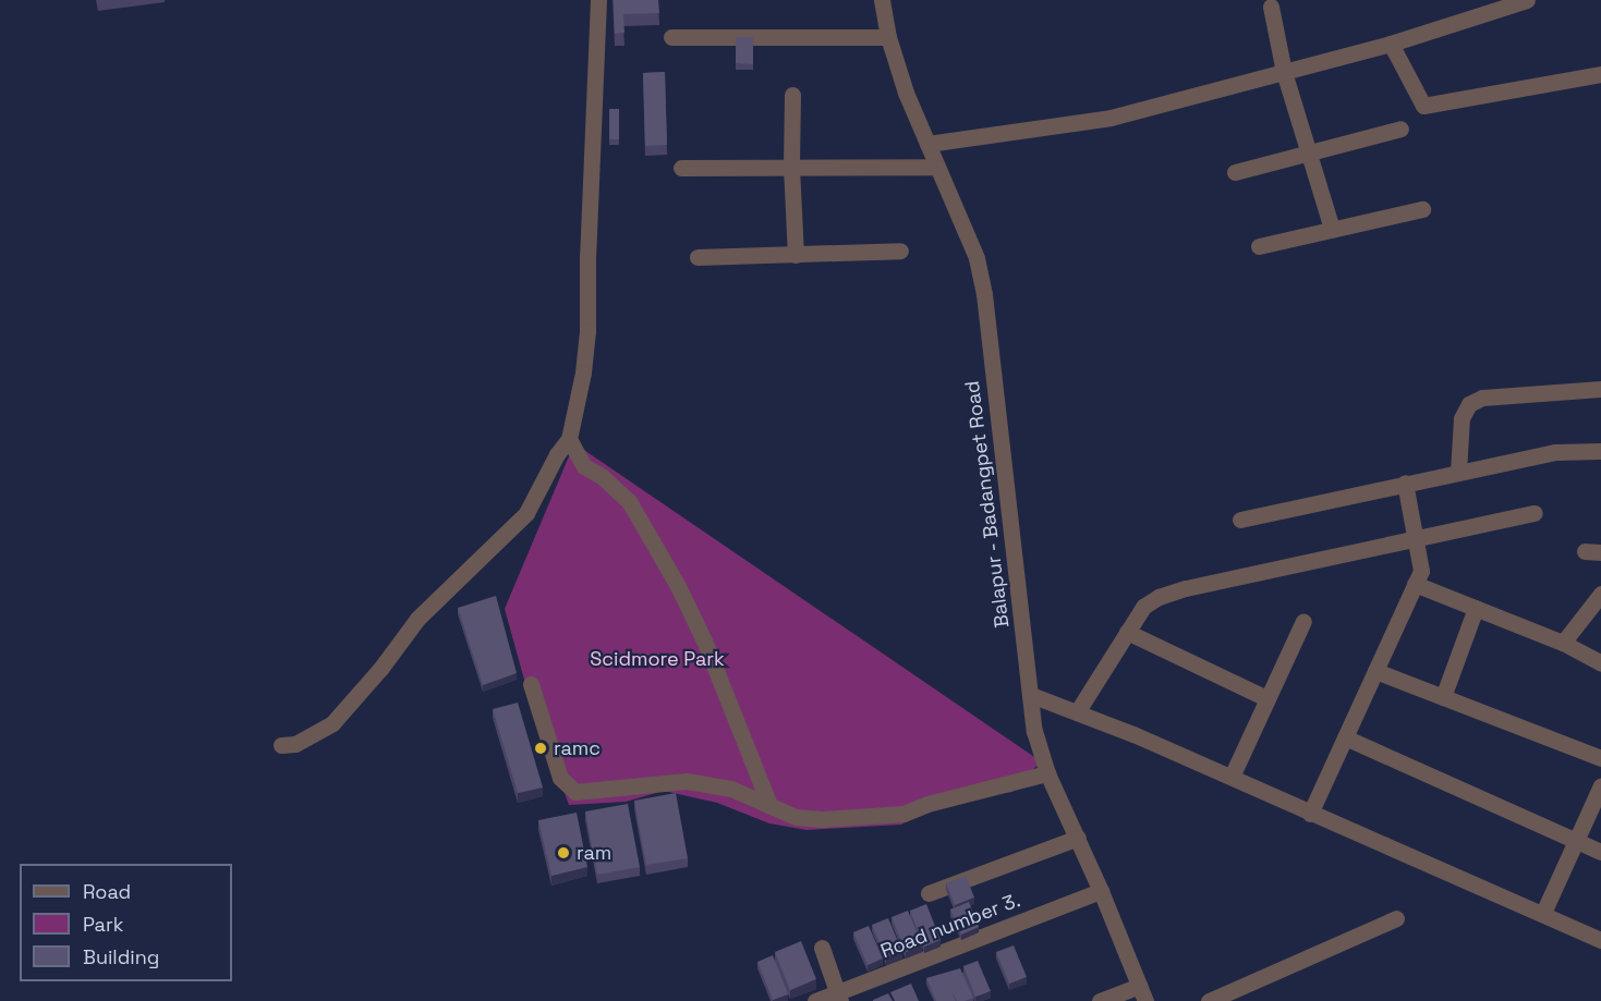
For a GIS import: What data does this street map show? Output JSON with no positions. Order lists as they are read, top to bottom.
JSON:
{
  "streets": {
    "street": ["Balapur - Badangpet Road", "Road number 3."]
  },
  "crossings": [
    ["Balapur - Badangpet Road", "Road number 3."]
  ],
  "parks": ["Scidmore Park"],
  "places": ["ramc", "ram"],
  "legend": ["Road", "Park", "Building"]
}
